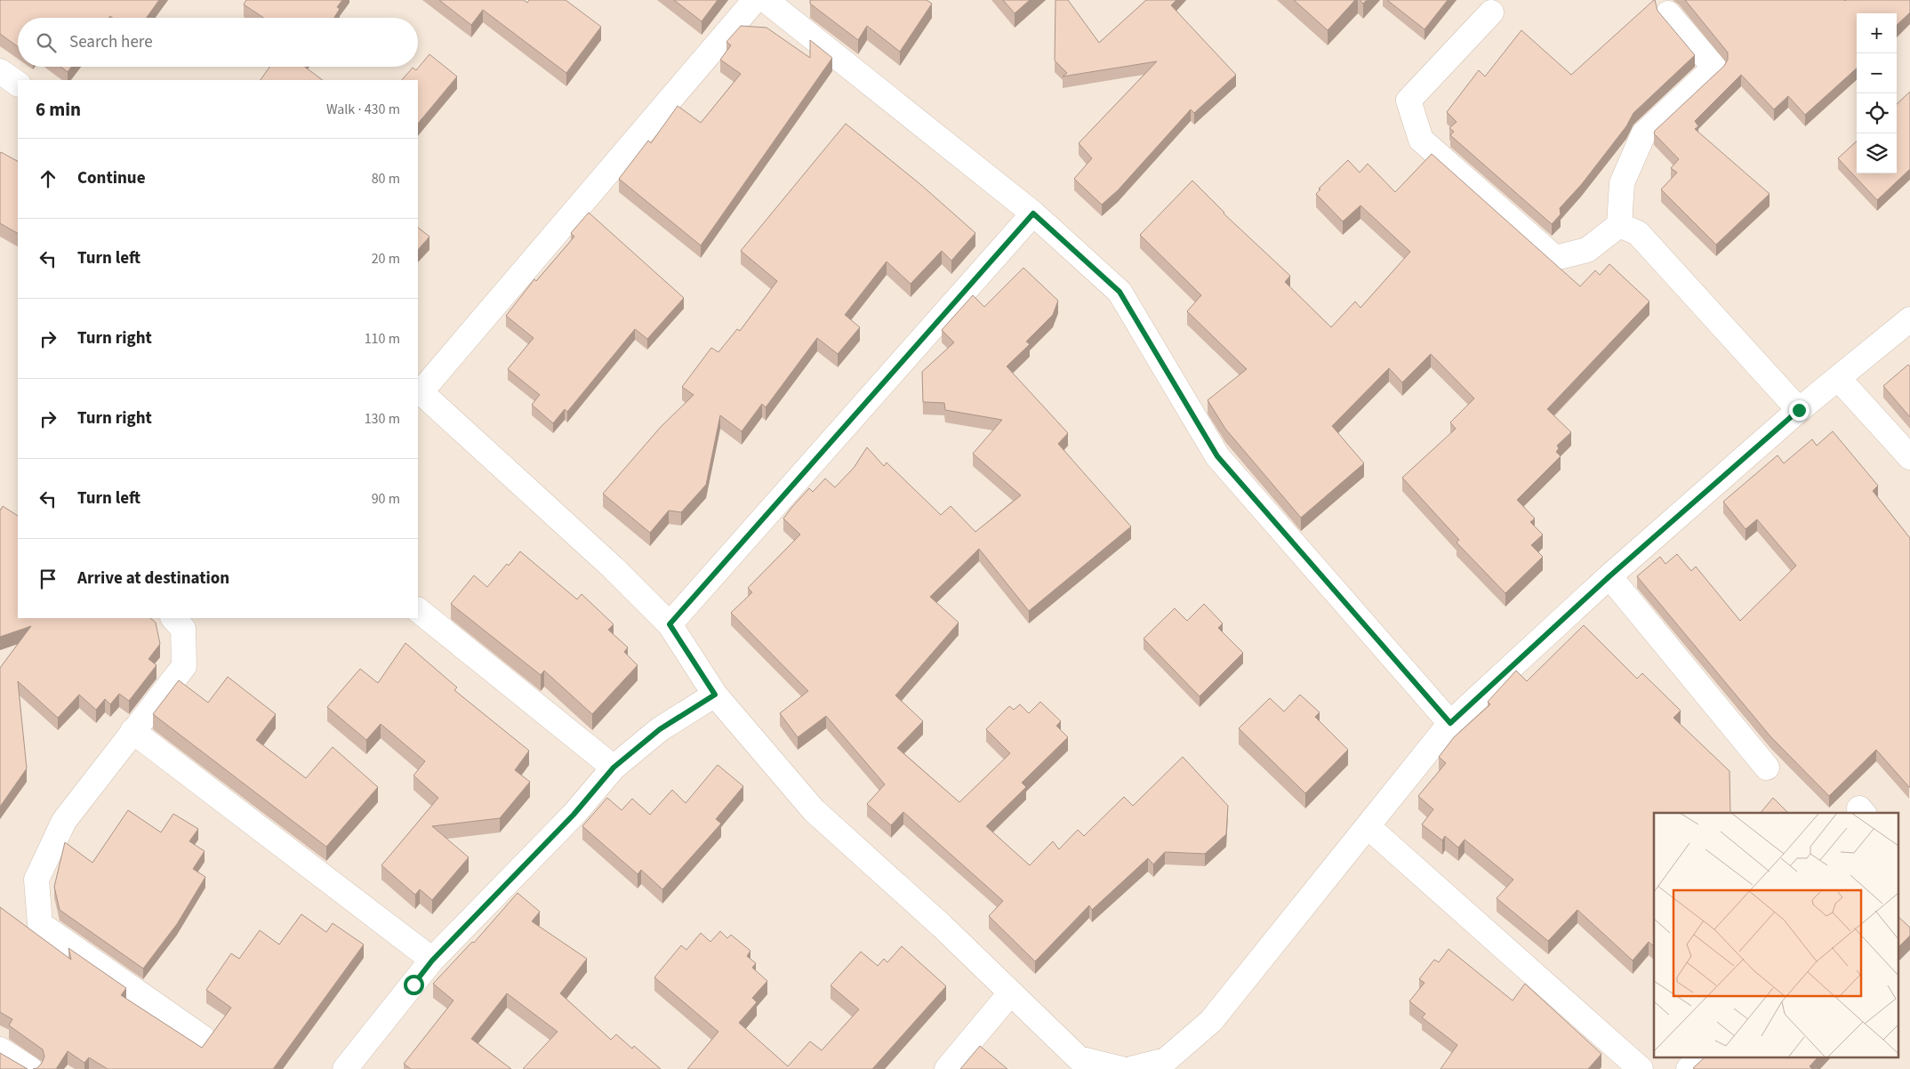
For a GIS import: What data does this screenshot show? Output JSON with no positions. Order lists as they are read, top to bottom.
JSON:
{
  "page": {
    "map_buttons": ["+", "−"],
    "search": "Search here",
    "heading": ["6 min", "Walk · 430 m"],
    "list": [
      ["Continue", "80 m"],
      ["Turn left", "20 m"],
      ["Turn right", "110 m"],
      ["Turn right", "130 m"],
      ["Turn left", "90 m"],
      "Arrive at destination"
    ]
  }
}
